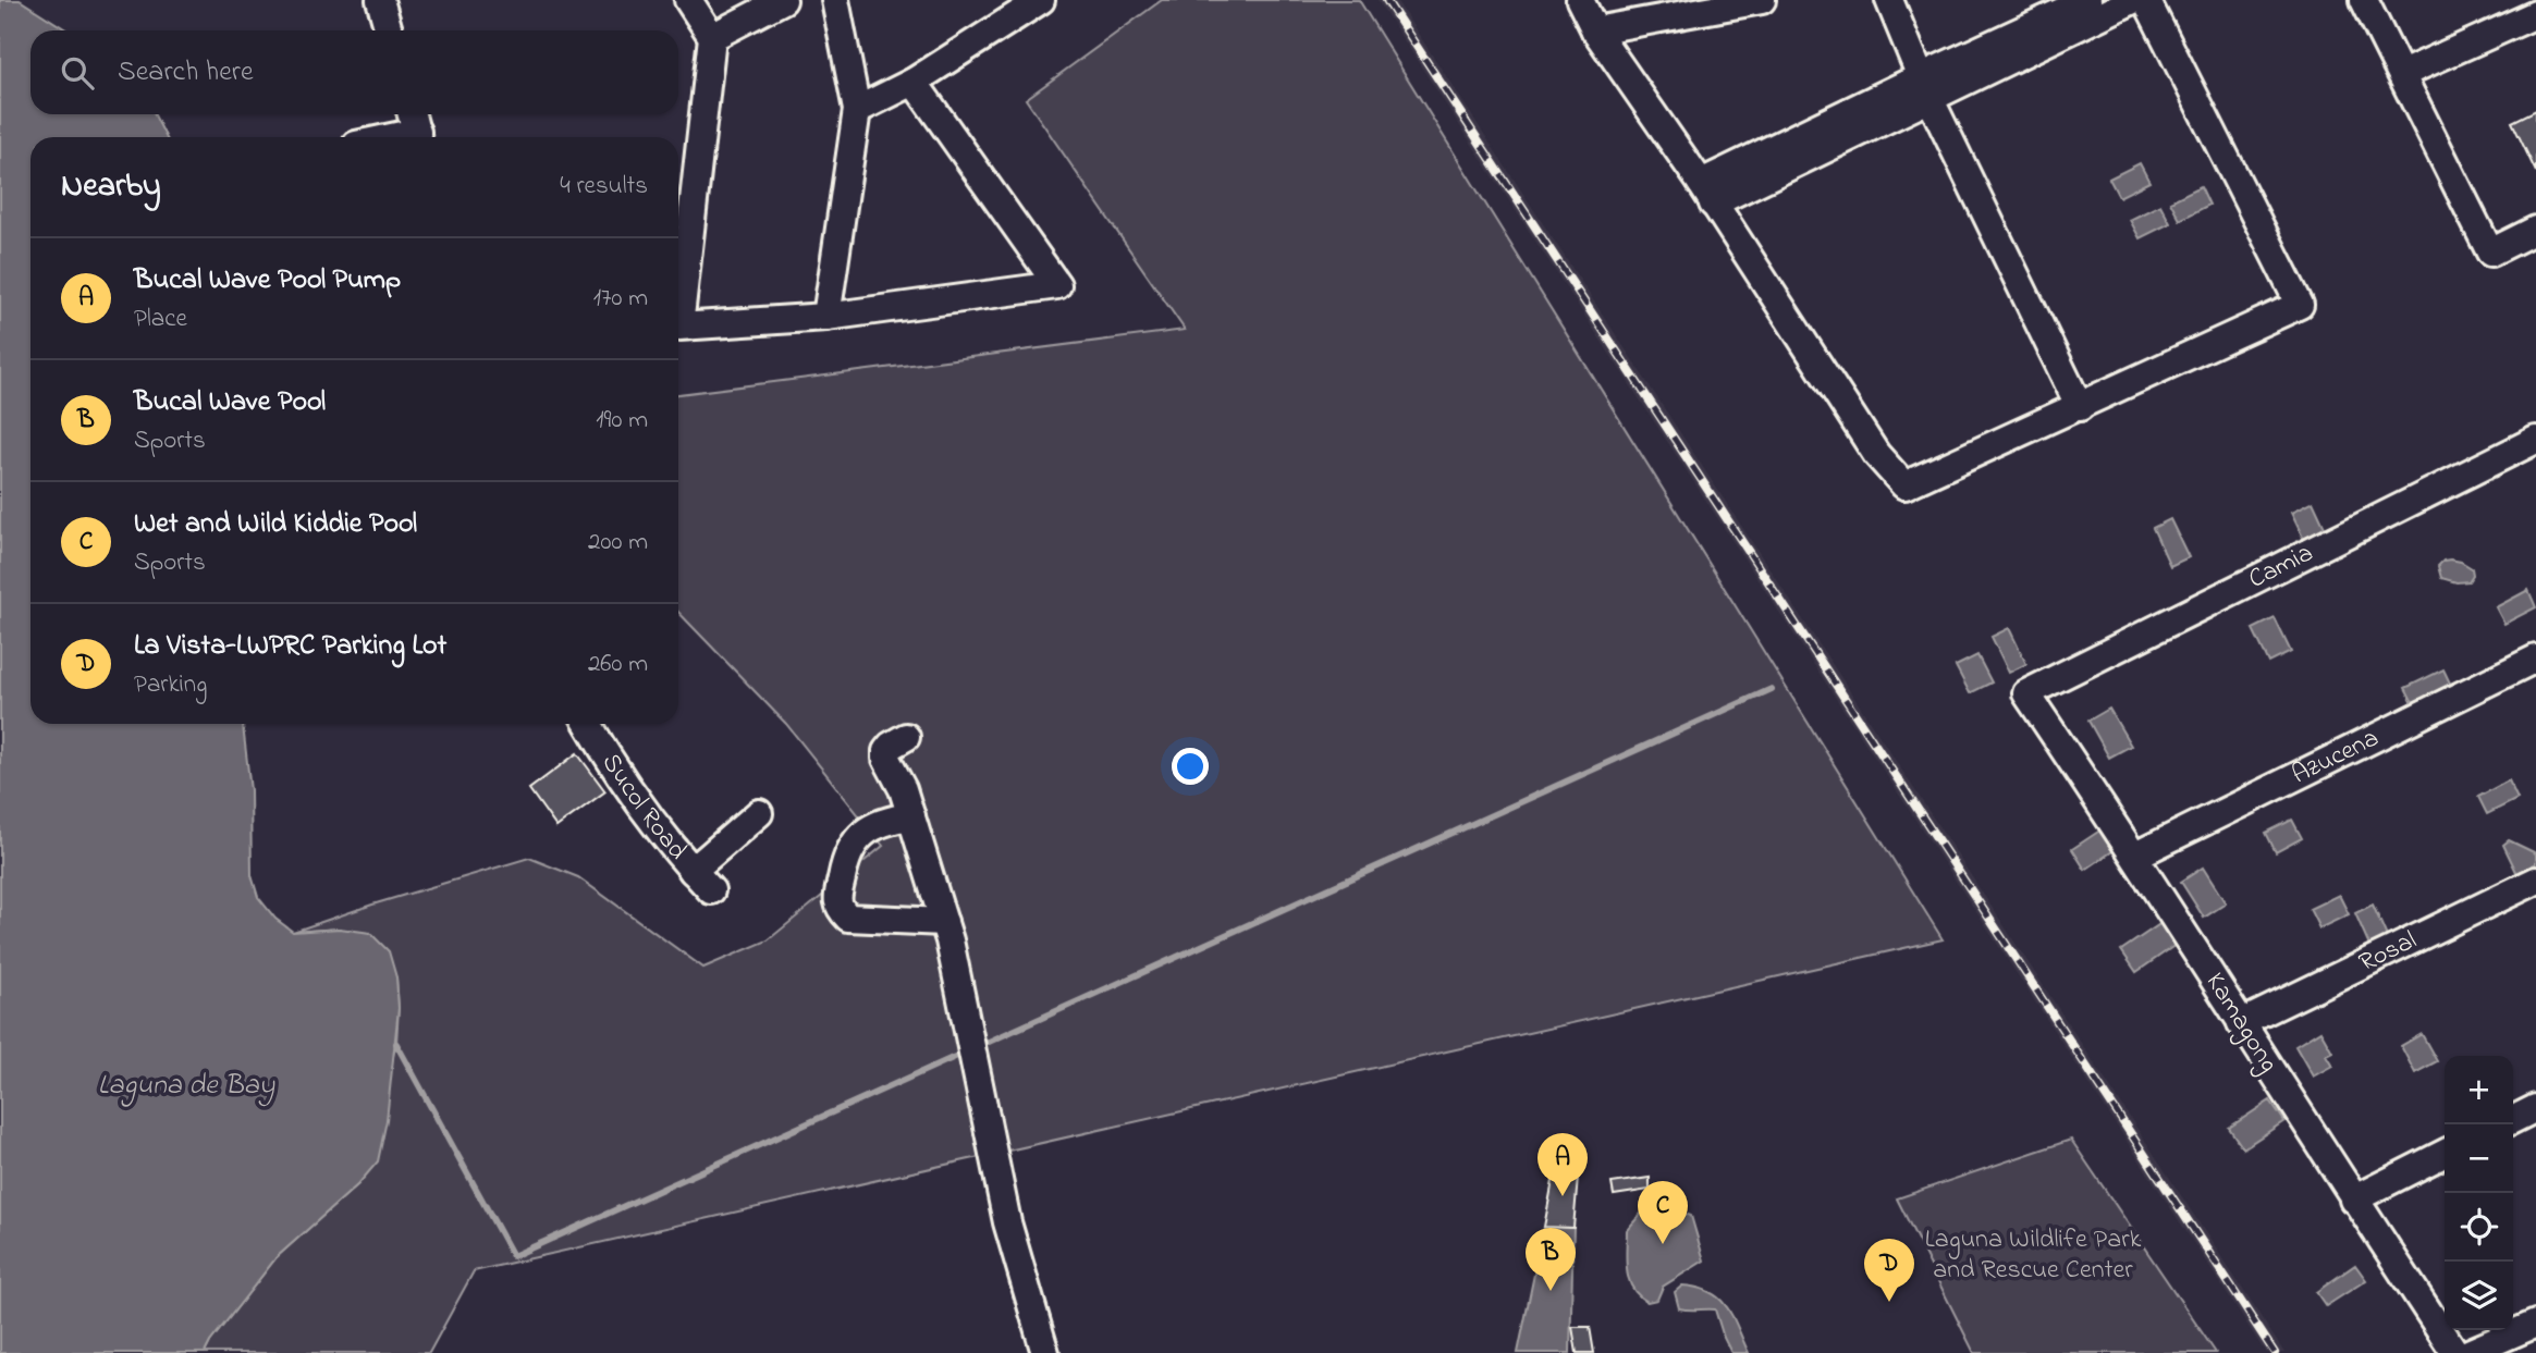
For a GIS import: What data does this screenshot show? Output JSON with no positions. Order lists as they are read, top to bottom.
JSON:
{
  "streets": {
    "street": [
      "Camia",
      "Azucena",
      "Sucol Road",
      "Rosal",
      "Kamagong"
    ]
  },
  "crossings": [
    ["Camia", "Kamagong"],
    ["Azucena", "Kamagong"],
    ["Rosal", "Kamagong"]
  ],
  "water": ["Laguna de Bay"],
  "parks": ["Laguna Wildlife Park and Rescue Center"],
  "page": {
    "search": "Search here",
    "heading": ["Nearby", "4 results"],
    "list": [
      {
        "mark": "A",
        "name": "Bucal Wave Pool Pump",
        "note": "Place",
        "value": "170 m"
      },
      {
        "mark": "B",
        "name": "Bucal Wave Pool",
        "note": "Sports",
        "value": "190 m"
      },
      {
        "mark": "C",
        "name": "Wet and Wild Kiddie Pool",
        "note": "Sports",
        "value": "200 m"
      },
      {
        "mark": "D",
        "name": "La Vista-LWPRC Parking Lot",
        "note": "Parking",
        "value": "260 m"
      }
    ],
    "map_buttons": ["+", "−"],
    "pins": [
      "A",
      "C",
      "B",
      "D"
    ]
  }
}
